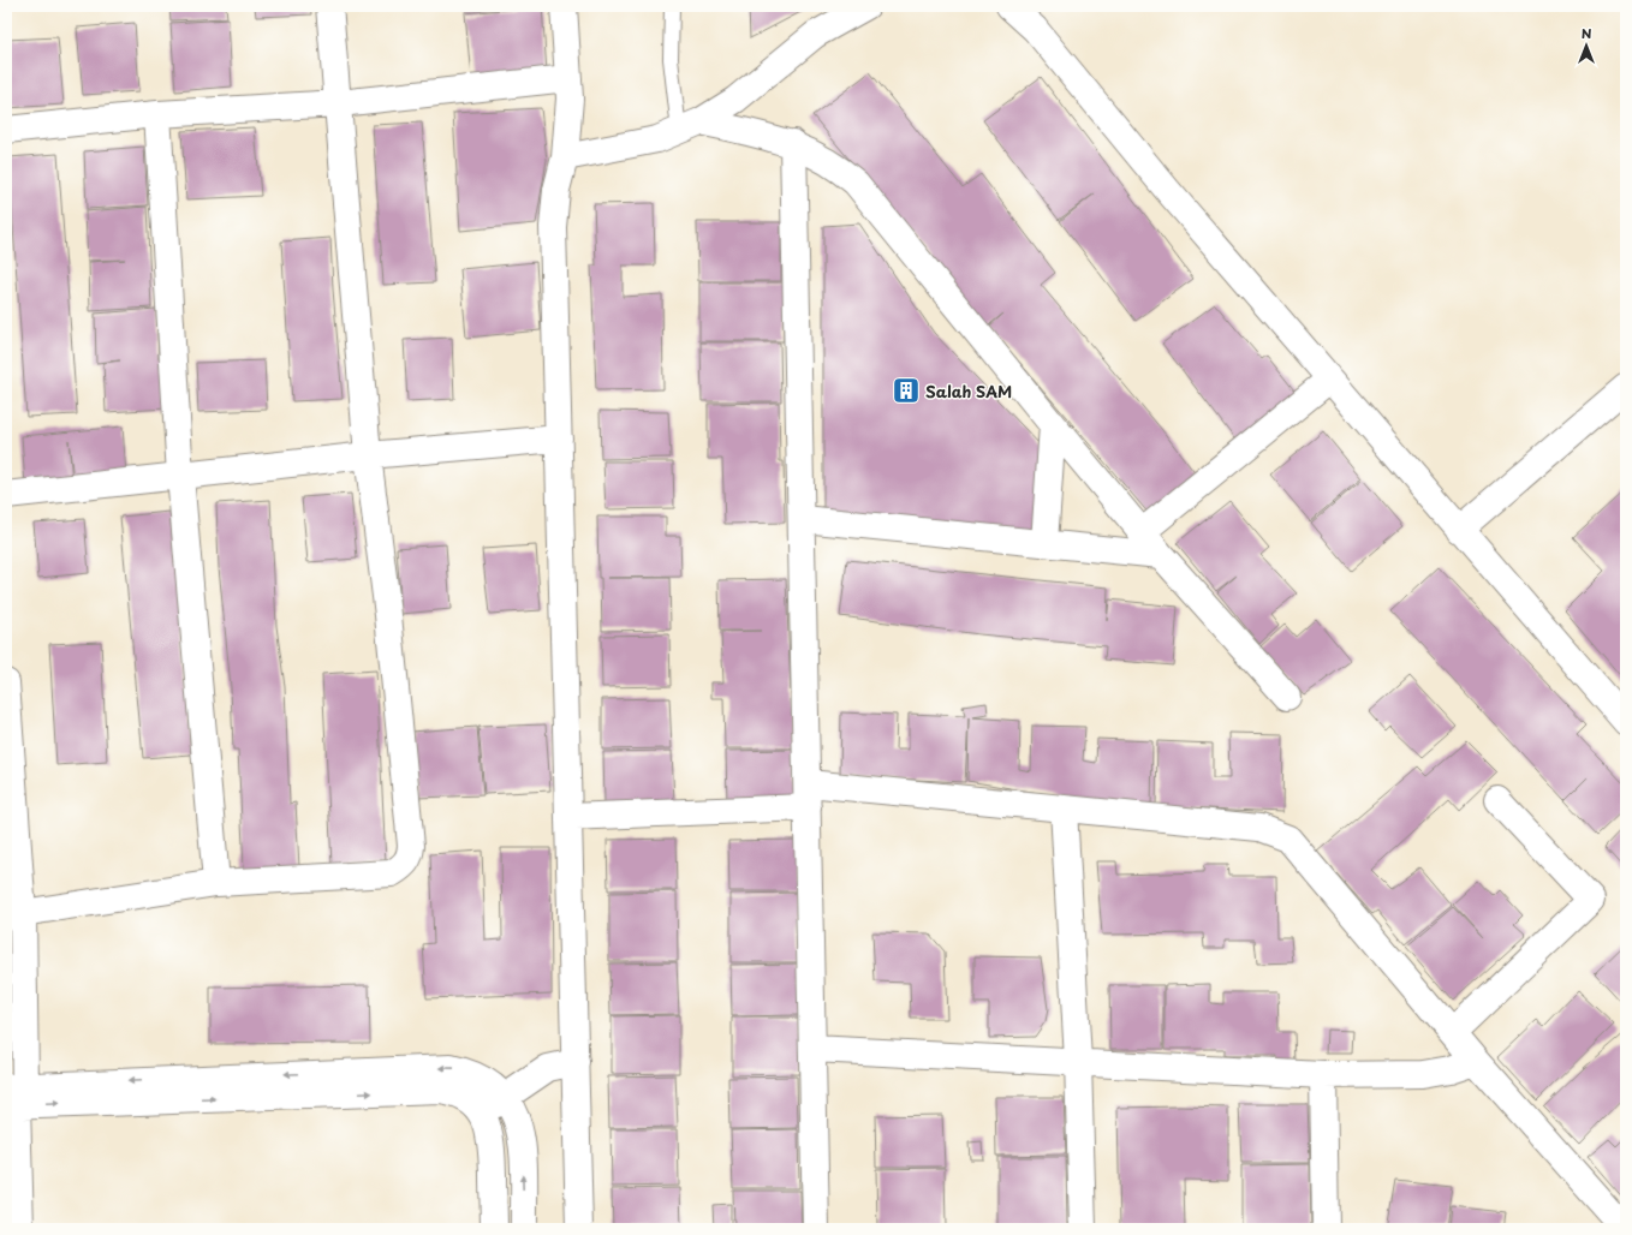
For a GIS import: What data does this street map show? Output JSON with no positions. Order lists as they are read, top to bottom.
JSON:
{
  "places": {
    "building": ["Salah SAM"]
  },
  "north": "top"
}
